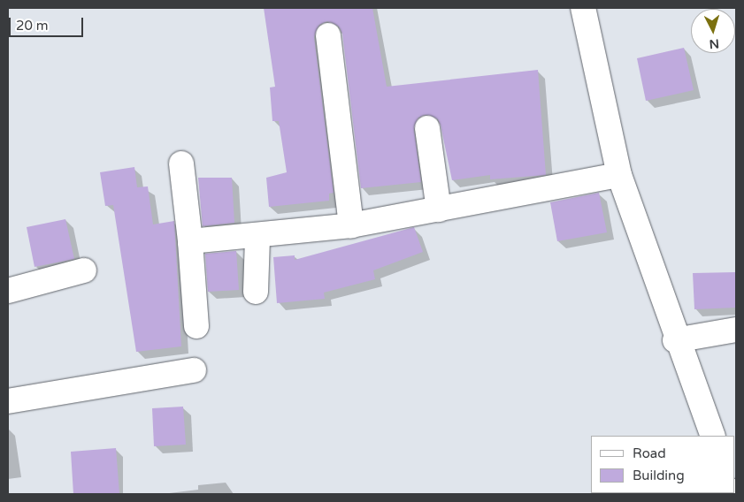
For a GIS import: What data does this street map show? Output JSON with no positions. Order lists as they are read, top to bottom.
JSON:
{
  "legend": ["Road", "Building"],
  "scale_bar": "20 m",
  "north": "bottom"
}
